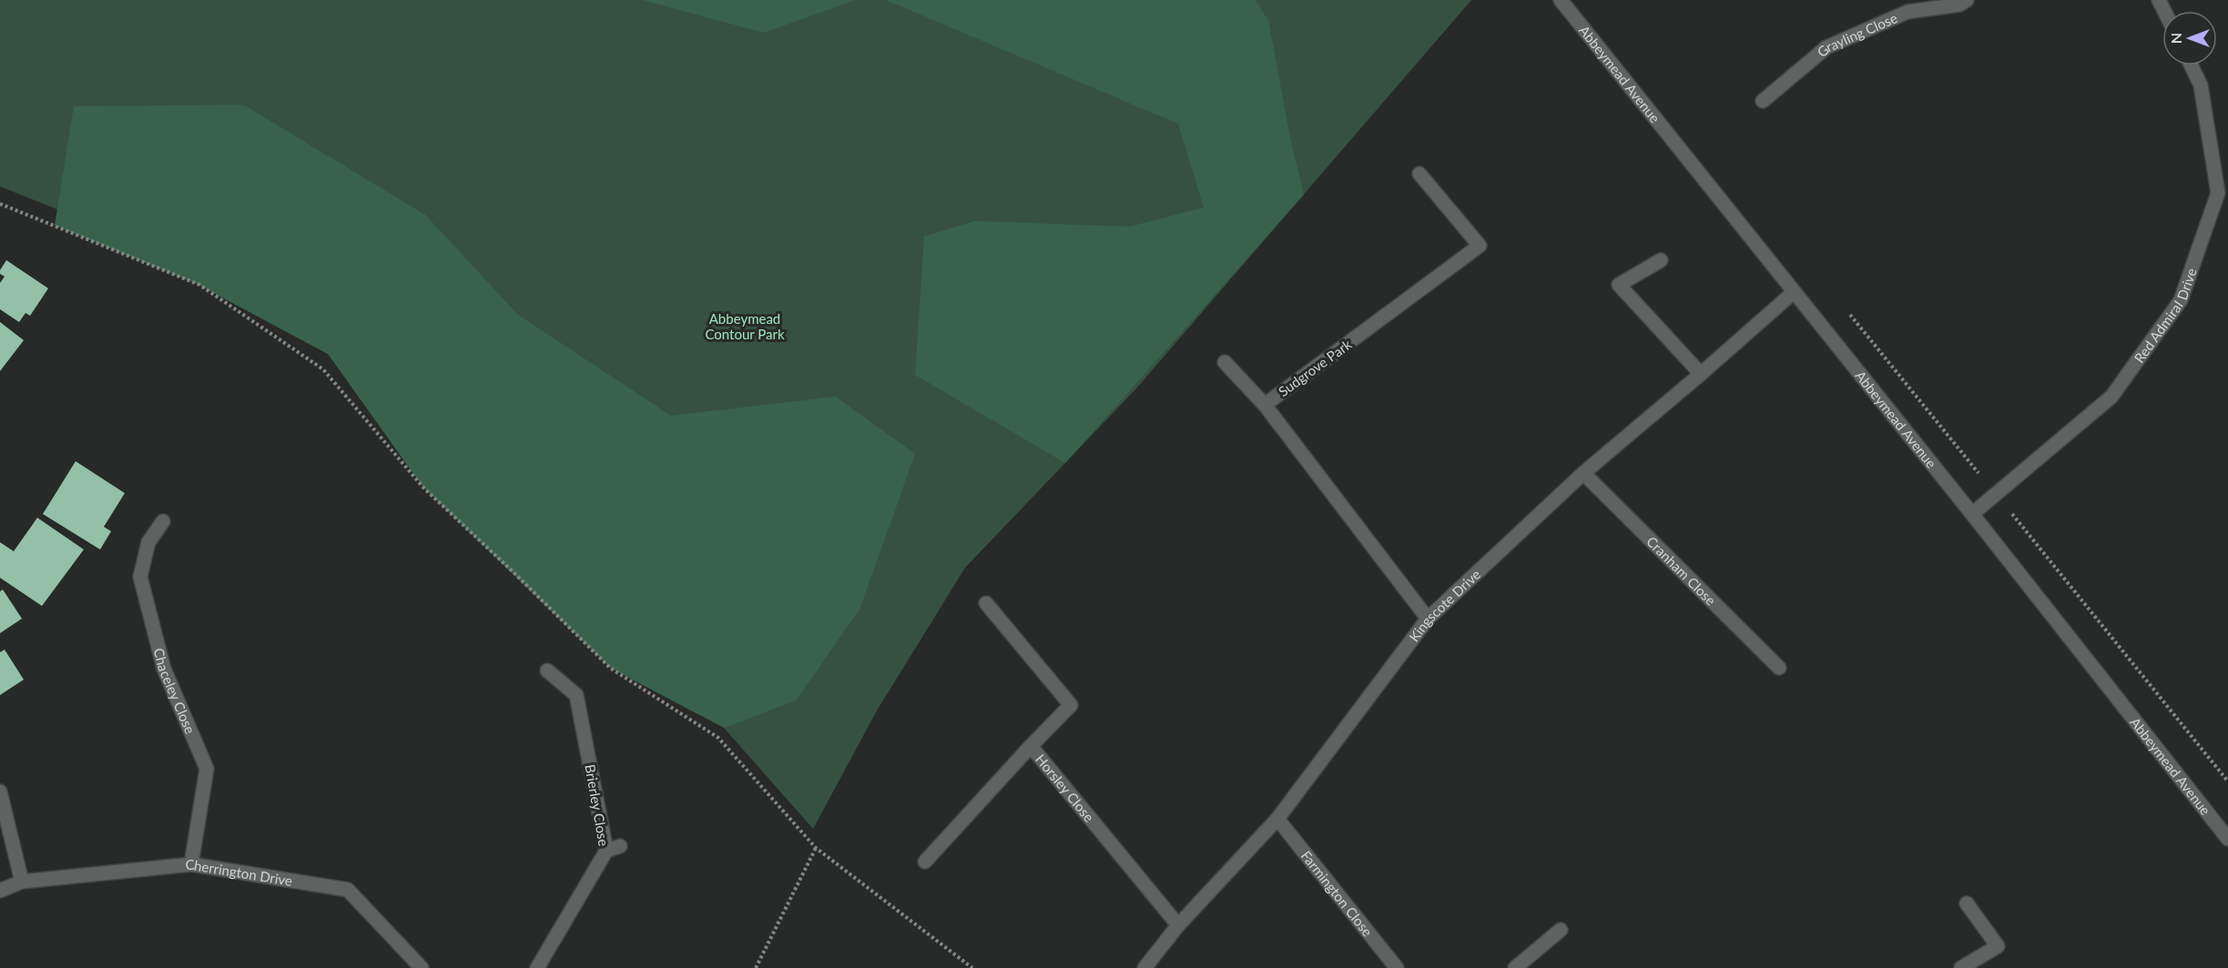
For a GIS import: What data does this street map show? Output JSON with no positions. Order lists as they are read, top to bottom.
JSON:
{
  "streets": {
    "street": [
      "Grayling Close",
      "Abbeymead Avenue",
      "Red Admiral Drive",
      "Sudgrove Park",
      "Cranham Close",
      "Kingscote Drive",
      "Chaceley Close",
      "Horsley Close",
      "Brierley Close",
      "Cherrington Drive",
      "Farmington Close"
    ]
  },
  "crossings": [
    ["Abbeymead Avenue", "Red Admiral Drive"],
    ["Abbeymead Avenue", "Kingscote Drive"],
    ["Sudgrove Park", "Kingscote Drive"],
    ["Cranham Close", "Kingscote Drive"],
    ["Kingscote Drive", "Horsley Close"],
    ["Kingscote Drive", "Farmington Close"],
    ["Chaceley Close", "Cherrington Drive"]
  ],
  "parks": ["Abbeymead Contour Park"],
  "north": "left"
}
